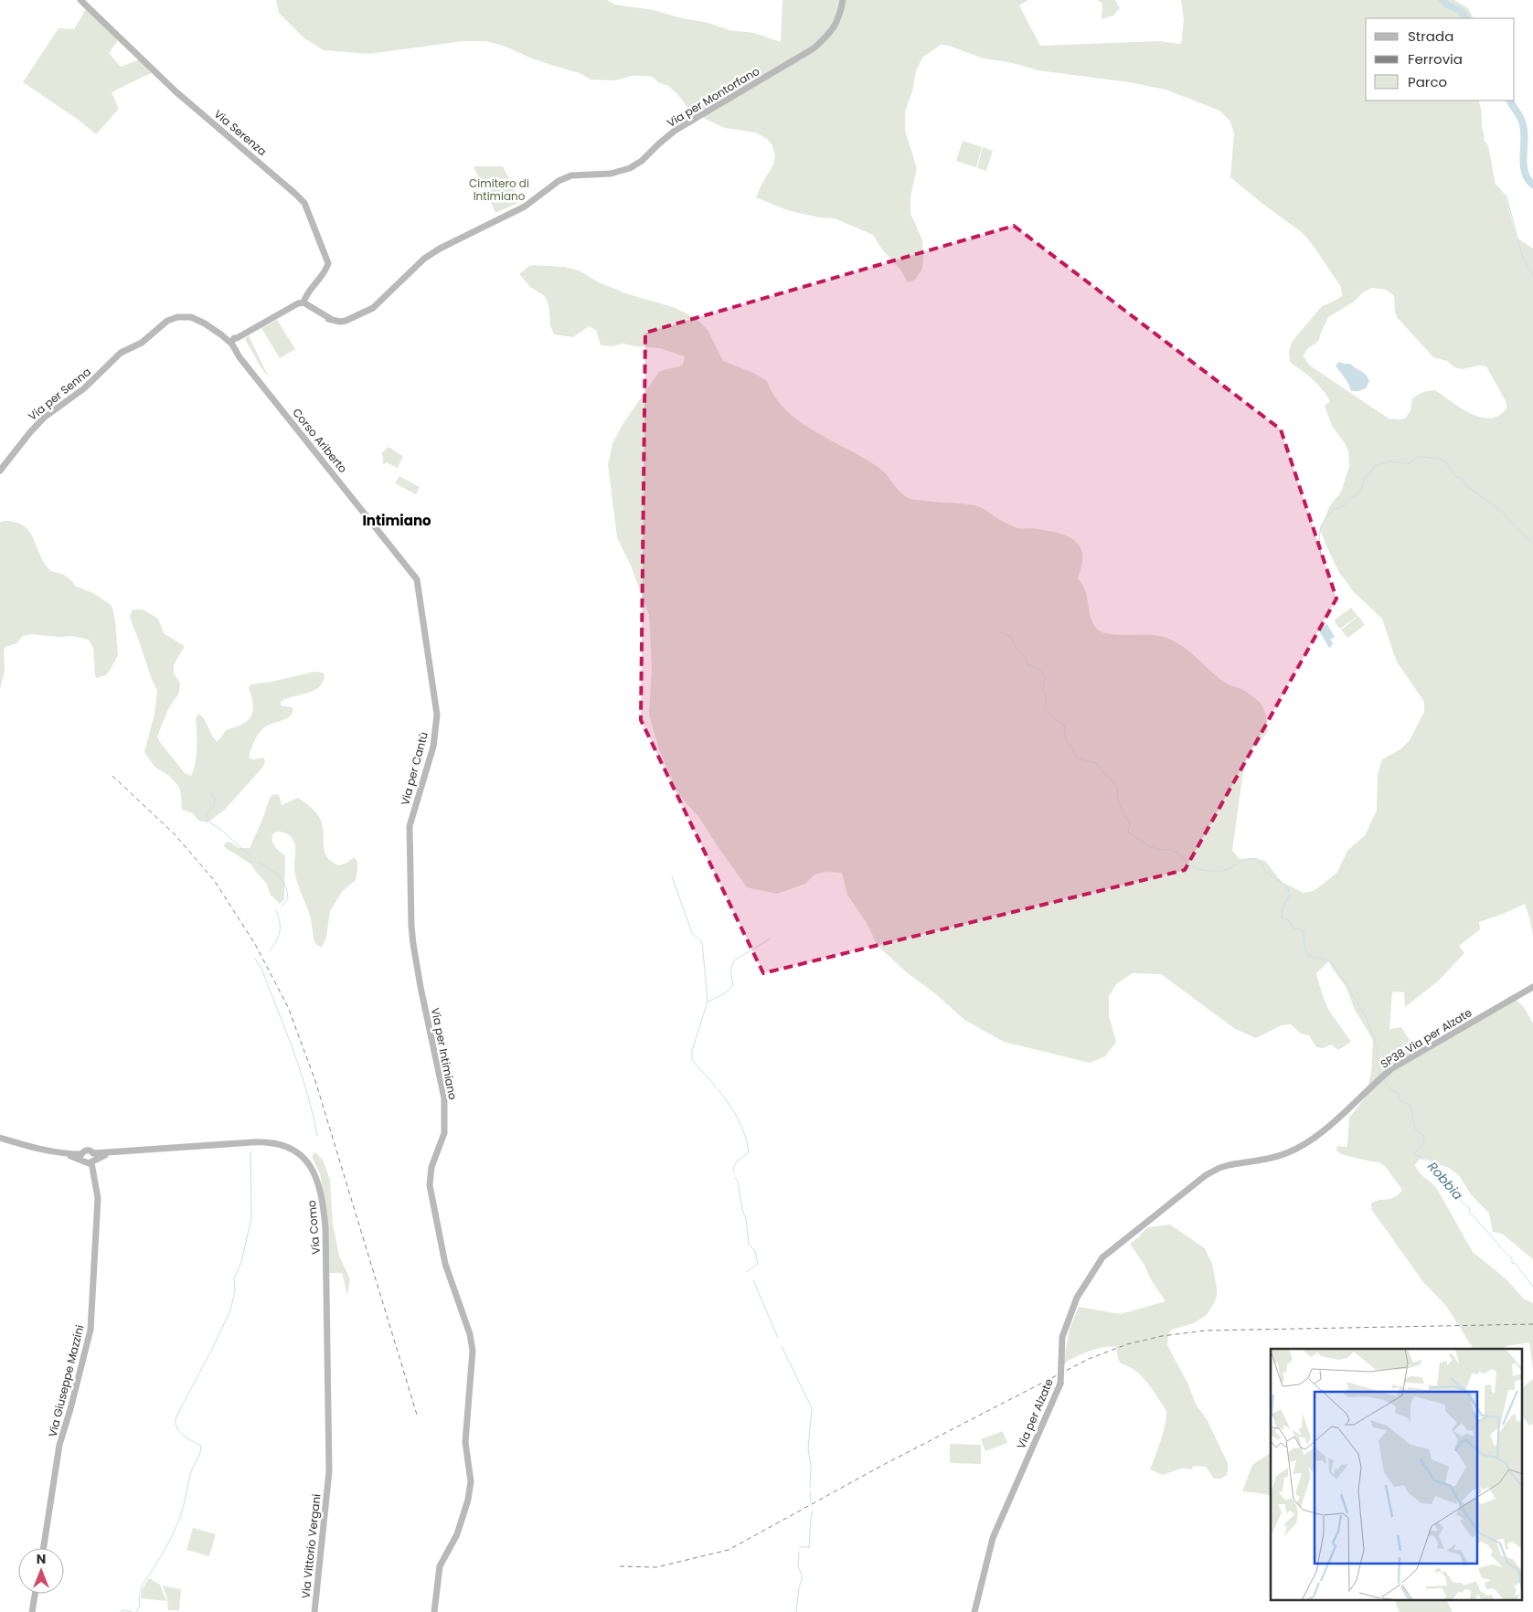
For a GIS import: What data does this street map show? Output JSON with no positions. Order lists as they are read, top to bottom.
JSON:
{
  "streets": {
    "street": [
      "Via per Montorfano",
      "Via Serenza",
      "Via per Senna",
      "Corso Ariberto",
      "Via per Cantù",
      "SP38 Via per Alzate",
      "Via per Intimiano",
      "Via Como",
      "Via Giuseppe Mazzini",
      "Via per Alzate",
      "Via Vittorio Vergani"
    ]
  },
  "crossings": [
    ["Via per Senna", "Corso Ariberto"],
    ["Corso Ariberto", "Via per Cantù"],
    ["Via per Cantù", "Via per Intimiano"],
    ["SP38 Via per Alzate", "Via per Alzate"],
    ["Via Como", "Via Giuseppe Mazzini"],
    ["Via Como", "Via Vittorio Vergani"]
  ],
  "districts": ["Intimiano"],
  "water": ["Robbia"],
  "parks": ["Cimitero di Intimiano"],
  "legend": ["Strada", "Ferrovia", "Parco"],
  "north": "top"
}
